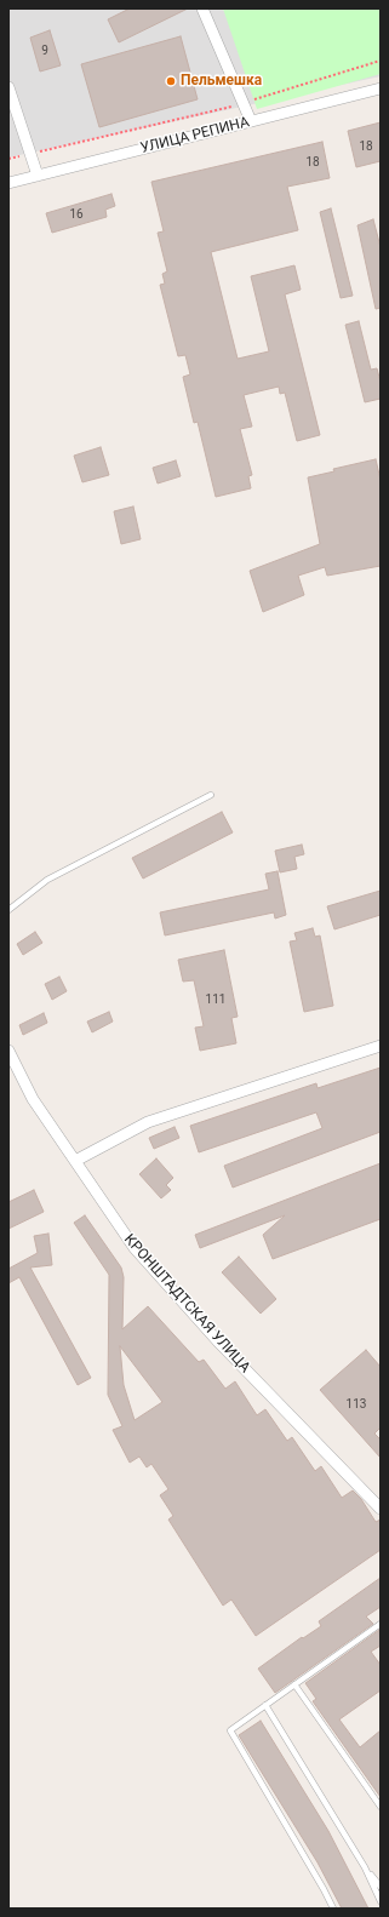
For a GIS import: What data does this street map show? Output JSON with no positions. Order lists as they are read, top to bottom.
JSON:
{
  "streets": {
    "street": ["УЛИЦА РЕПИНА", "КРОНШТАДТСКАЯ УЛИЦА"]
  },
  "places": ["Пельмешка"],
  "house_numbers": [
    "9",
    "18",
    "18",
    "16",
    "111",
    "113"
  ]
}
